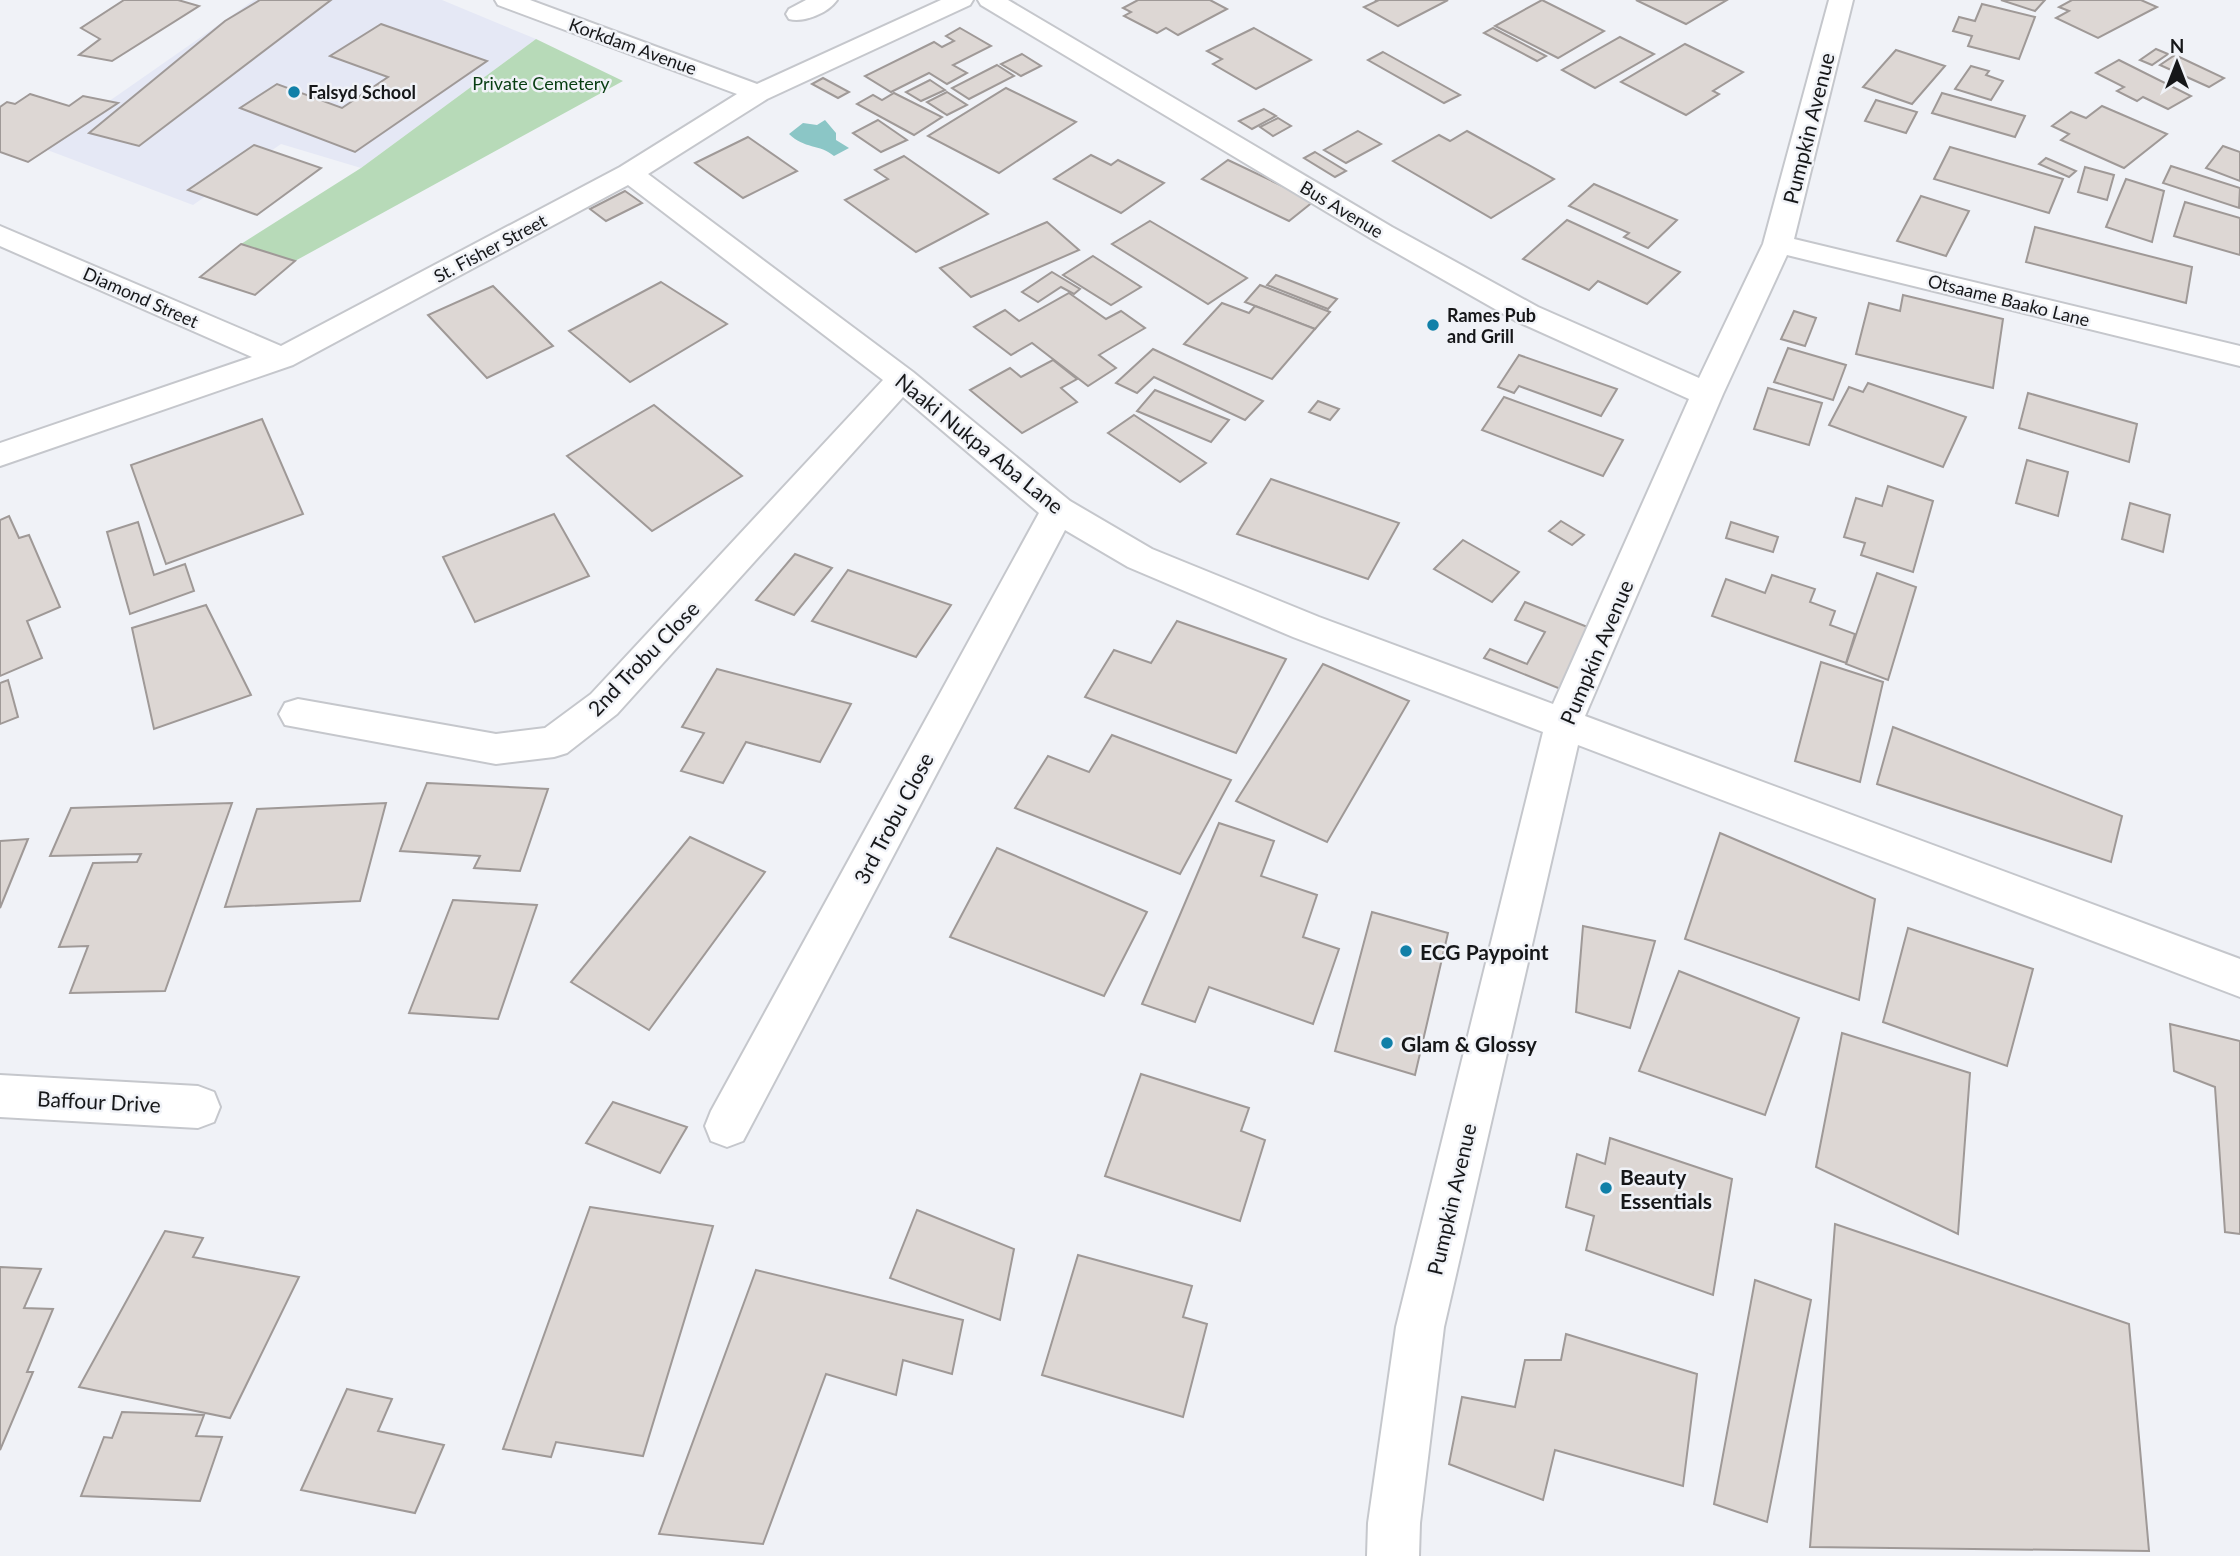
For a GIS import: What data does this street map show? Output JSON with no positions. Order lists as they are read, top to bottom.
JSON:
{
  "streets": {
    "street": [
      "Korkdam Avenue",
      "Pumpkin Avenue",
      "Bus Avenue",
      "St. Fisher Street",
      "Diamond Street",
      "Otsaame Baako Lane",
      "Naaki Nukpa Aba Lane",
      "2nd Trobu Close",
      "3rd Trobu Close",
      "Baffour Drive"
    ]
  },
  "crossings": [
    ["Korkdam Avenue", "St. Fisher Street"],
    ["Pumpkin Avenue", "Bus Avenue"],
    ["Pumpkin Avenue", "Otsaame Baako Lane"],
    ["Pumpkin Avenue", "Naaki Nukpa Aba Lane"],
    ["St. Fisher Street", "Diamond Street"],
    ["St. Fisher Street", "Naaki Nukpa Aba Lane"],
    ["Naaki Nukpa Aba Lane", "2nd Trobu Close"],
    ["Naaki Nukpa Aba Lane", "3rd Trobu Close"]
  ],
  "parks": ["Private Cemetery"],
  "places": [
    "Falsyd School",
    "Rames Pub and Grill",
    "ECG Paypoint",
    "Glam & Glossy",
    "Beauty Essentials"
  ],
  "north": "top"
}
